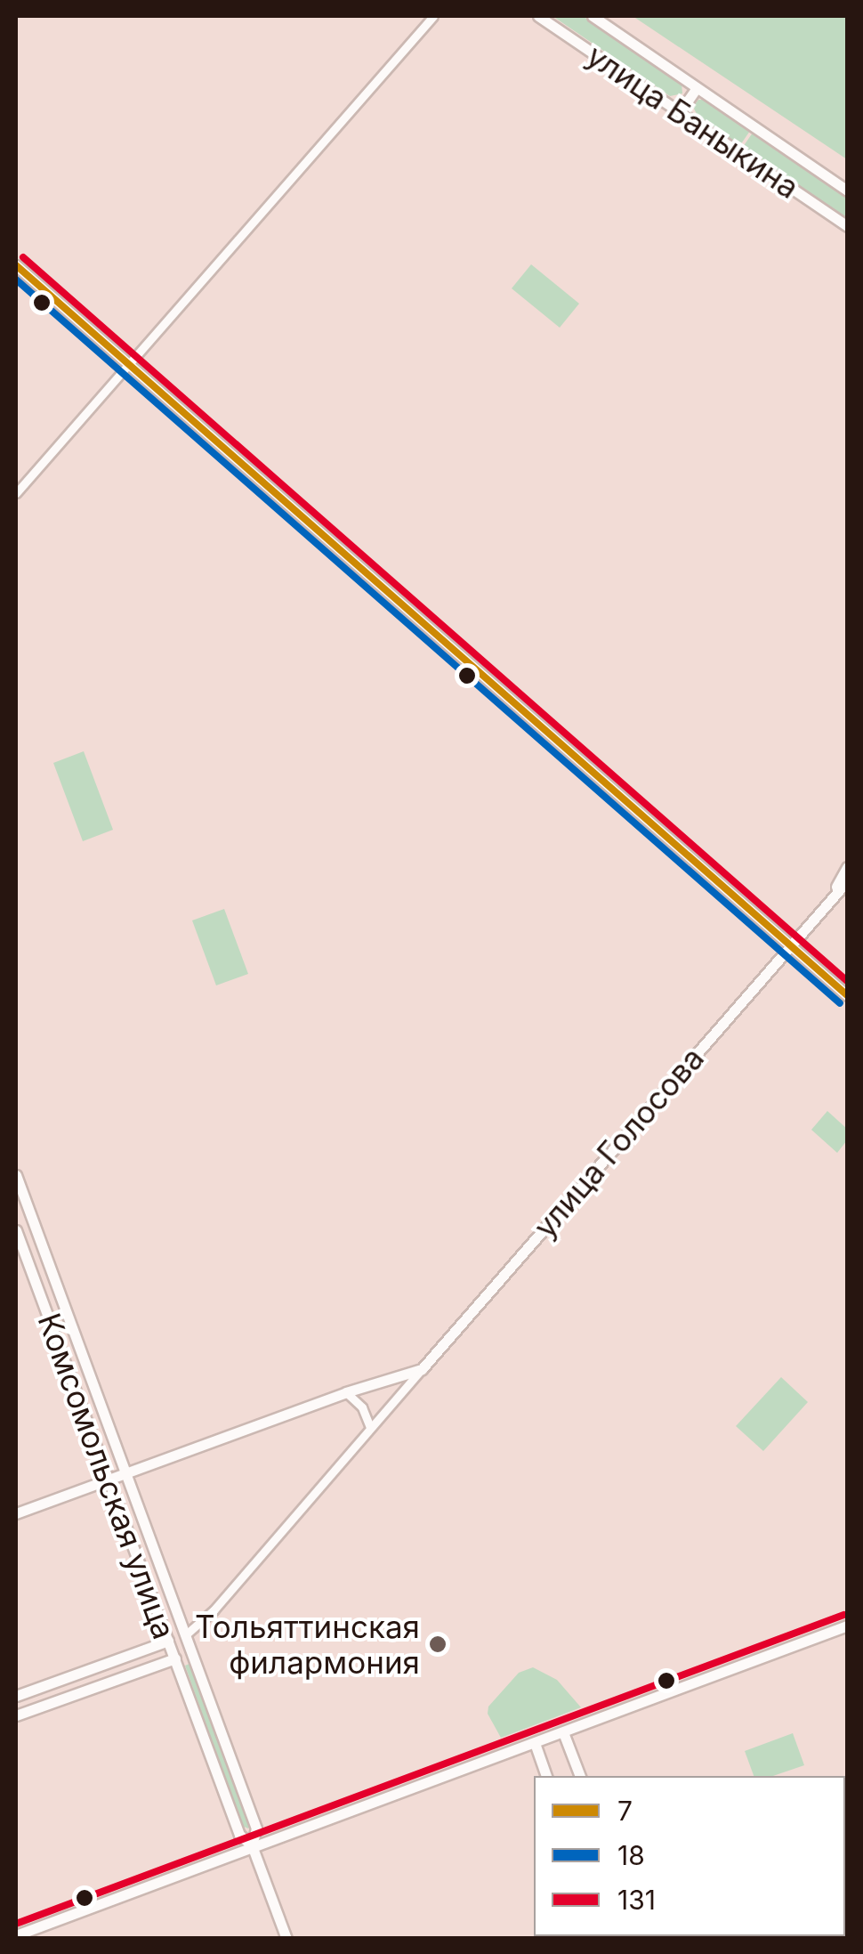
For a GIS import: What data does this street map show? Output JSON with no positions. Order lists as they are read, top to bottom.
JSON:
{
  "streets": {
    "main road": ["улица Баныкина", "улица Голосова", "Комсомольская улица"]
  },
  "places": ["Тольяттинская филармония"],
  "lines": ["transit line 131", "transit line 7", "transit line 18"],
  "legend": ["7", "18", "131"]
}
